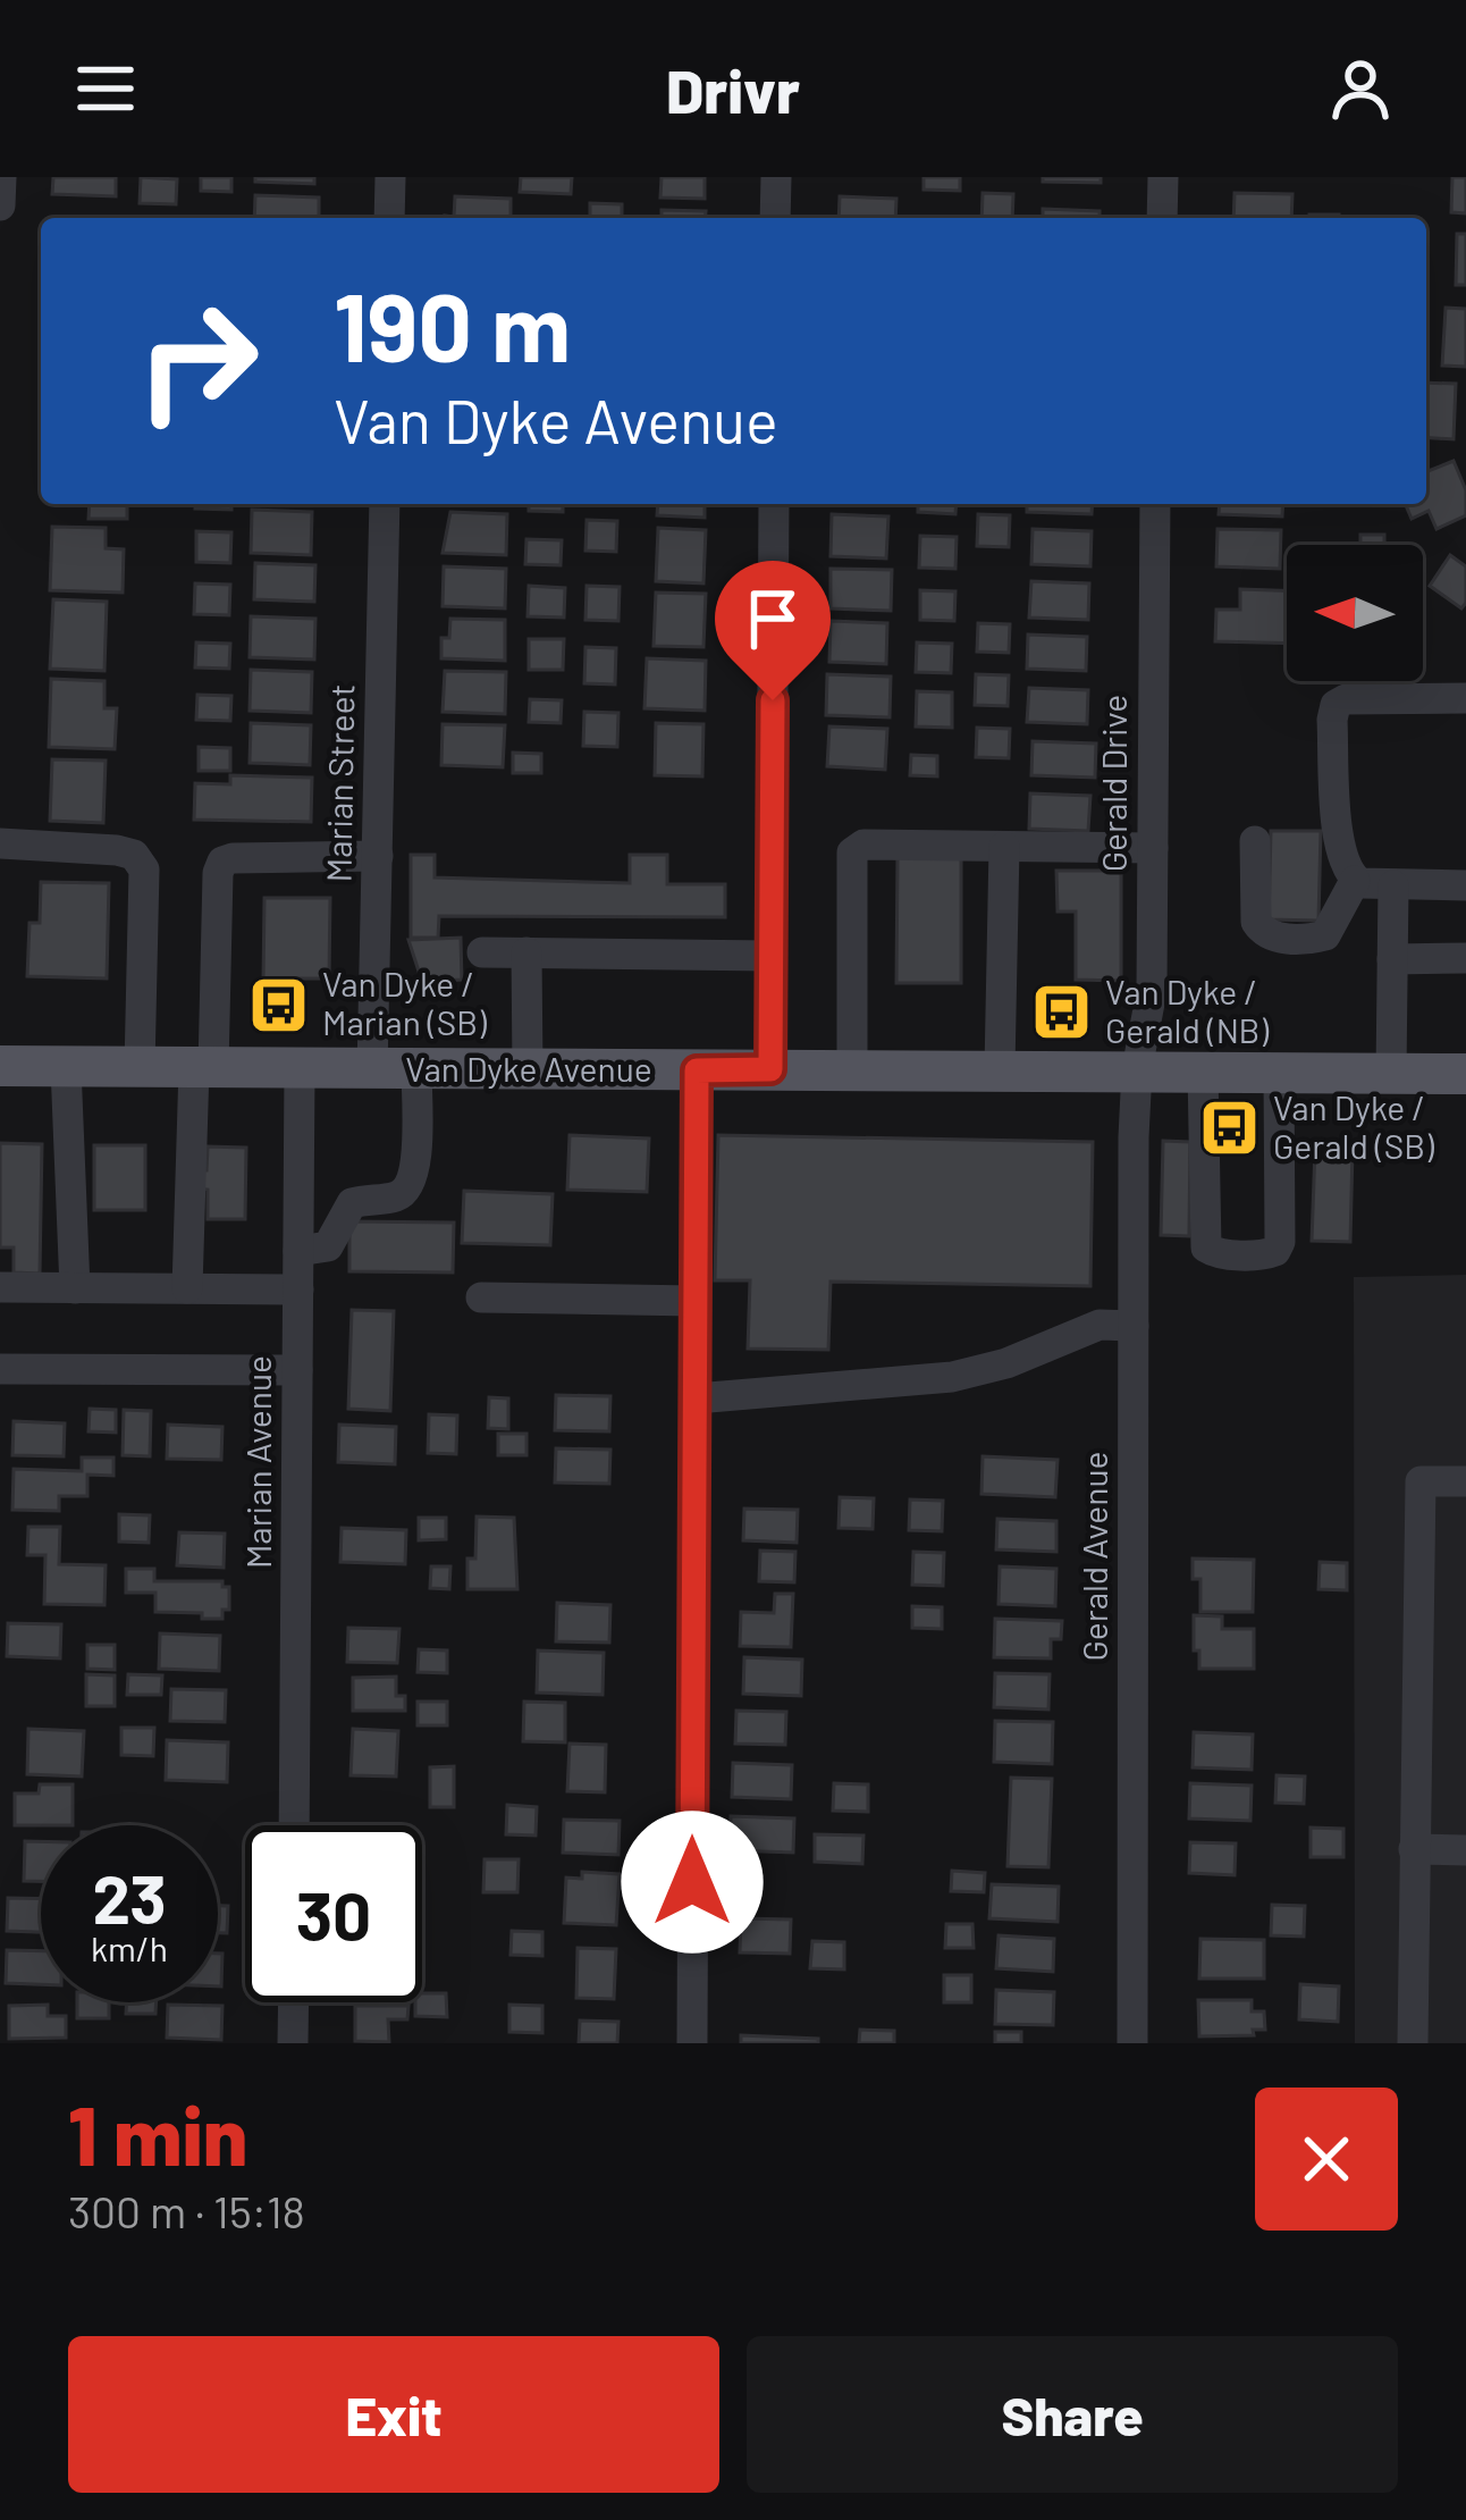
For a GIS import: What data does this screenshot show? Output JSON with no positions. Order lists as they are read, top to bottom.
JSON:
{
  "streets": {
    "main road": ["Van Dyke Avenue"],
    "street": [
      "Marian Street",
      "Gerald Drive",
      "Marian Avenue",
      "Gerald Avenue"
    ]
  },
  "crossings": [
    ["Marian Street", "Van Dyke Avenue"],
    ["Gerald Drive", "Van Dyke Avenue"],
    ["Gerald Drive", "Gerald Avenue"],
    ["Van Dyke Avenue", "Marian Avenue"],
    ["Van Dyke Avenue", "Gerald Avenue"]
  ],
  "places": {
    "bus stop": ["Van Dyke / Marian (SB)", "Van Dyke / Gerald (NB)", "Van Dyke / Gerald (SB)"]
  },
  "north": "left",
  "page": {
    "header": "Drivr",
    "turn": ["190 m", "Van Dyke Avenue"],
    "speed": "23 km/h",
    "limit": "30",
    "heading": ["1 min", "300 m · 15:18"],
    "buttons": ["Exit", "Share"]
  }
}
